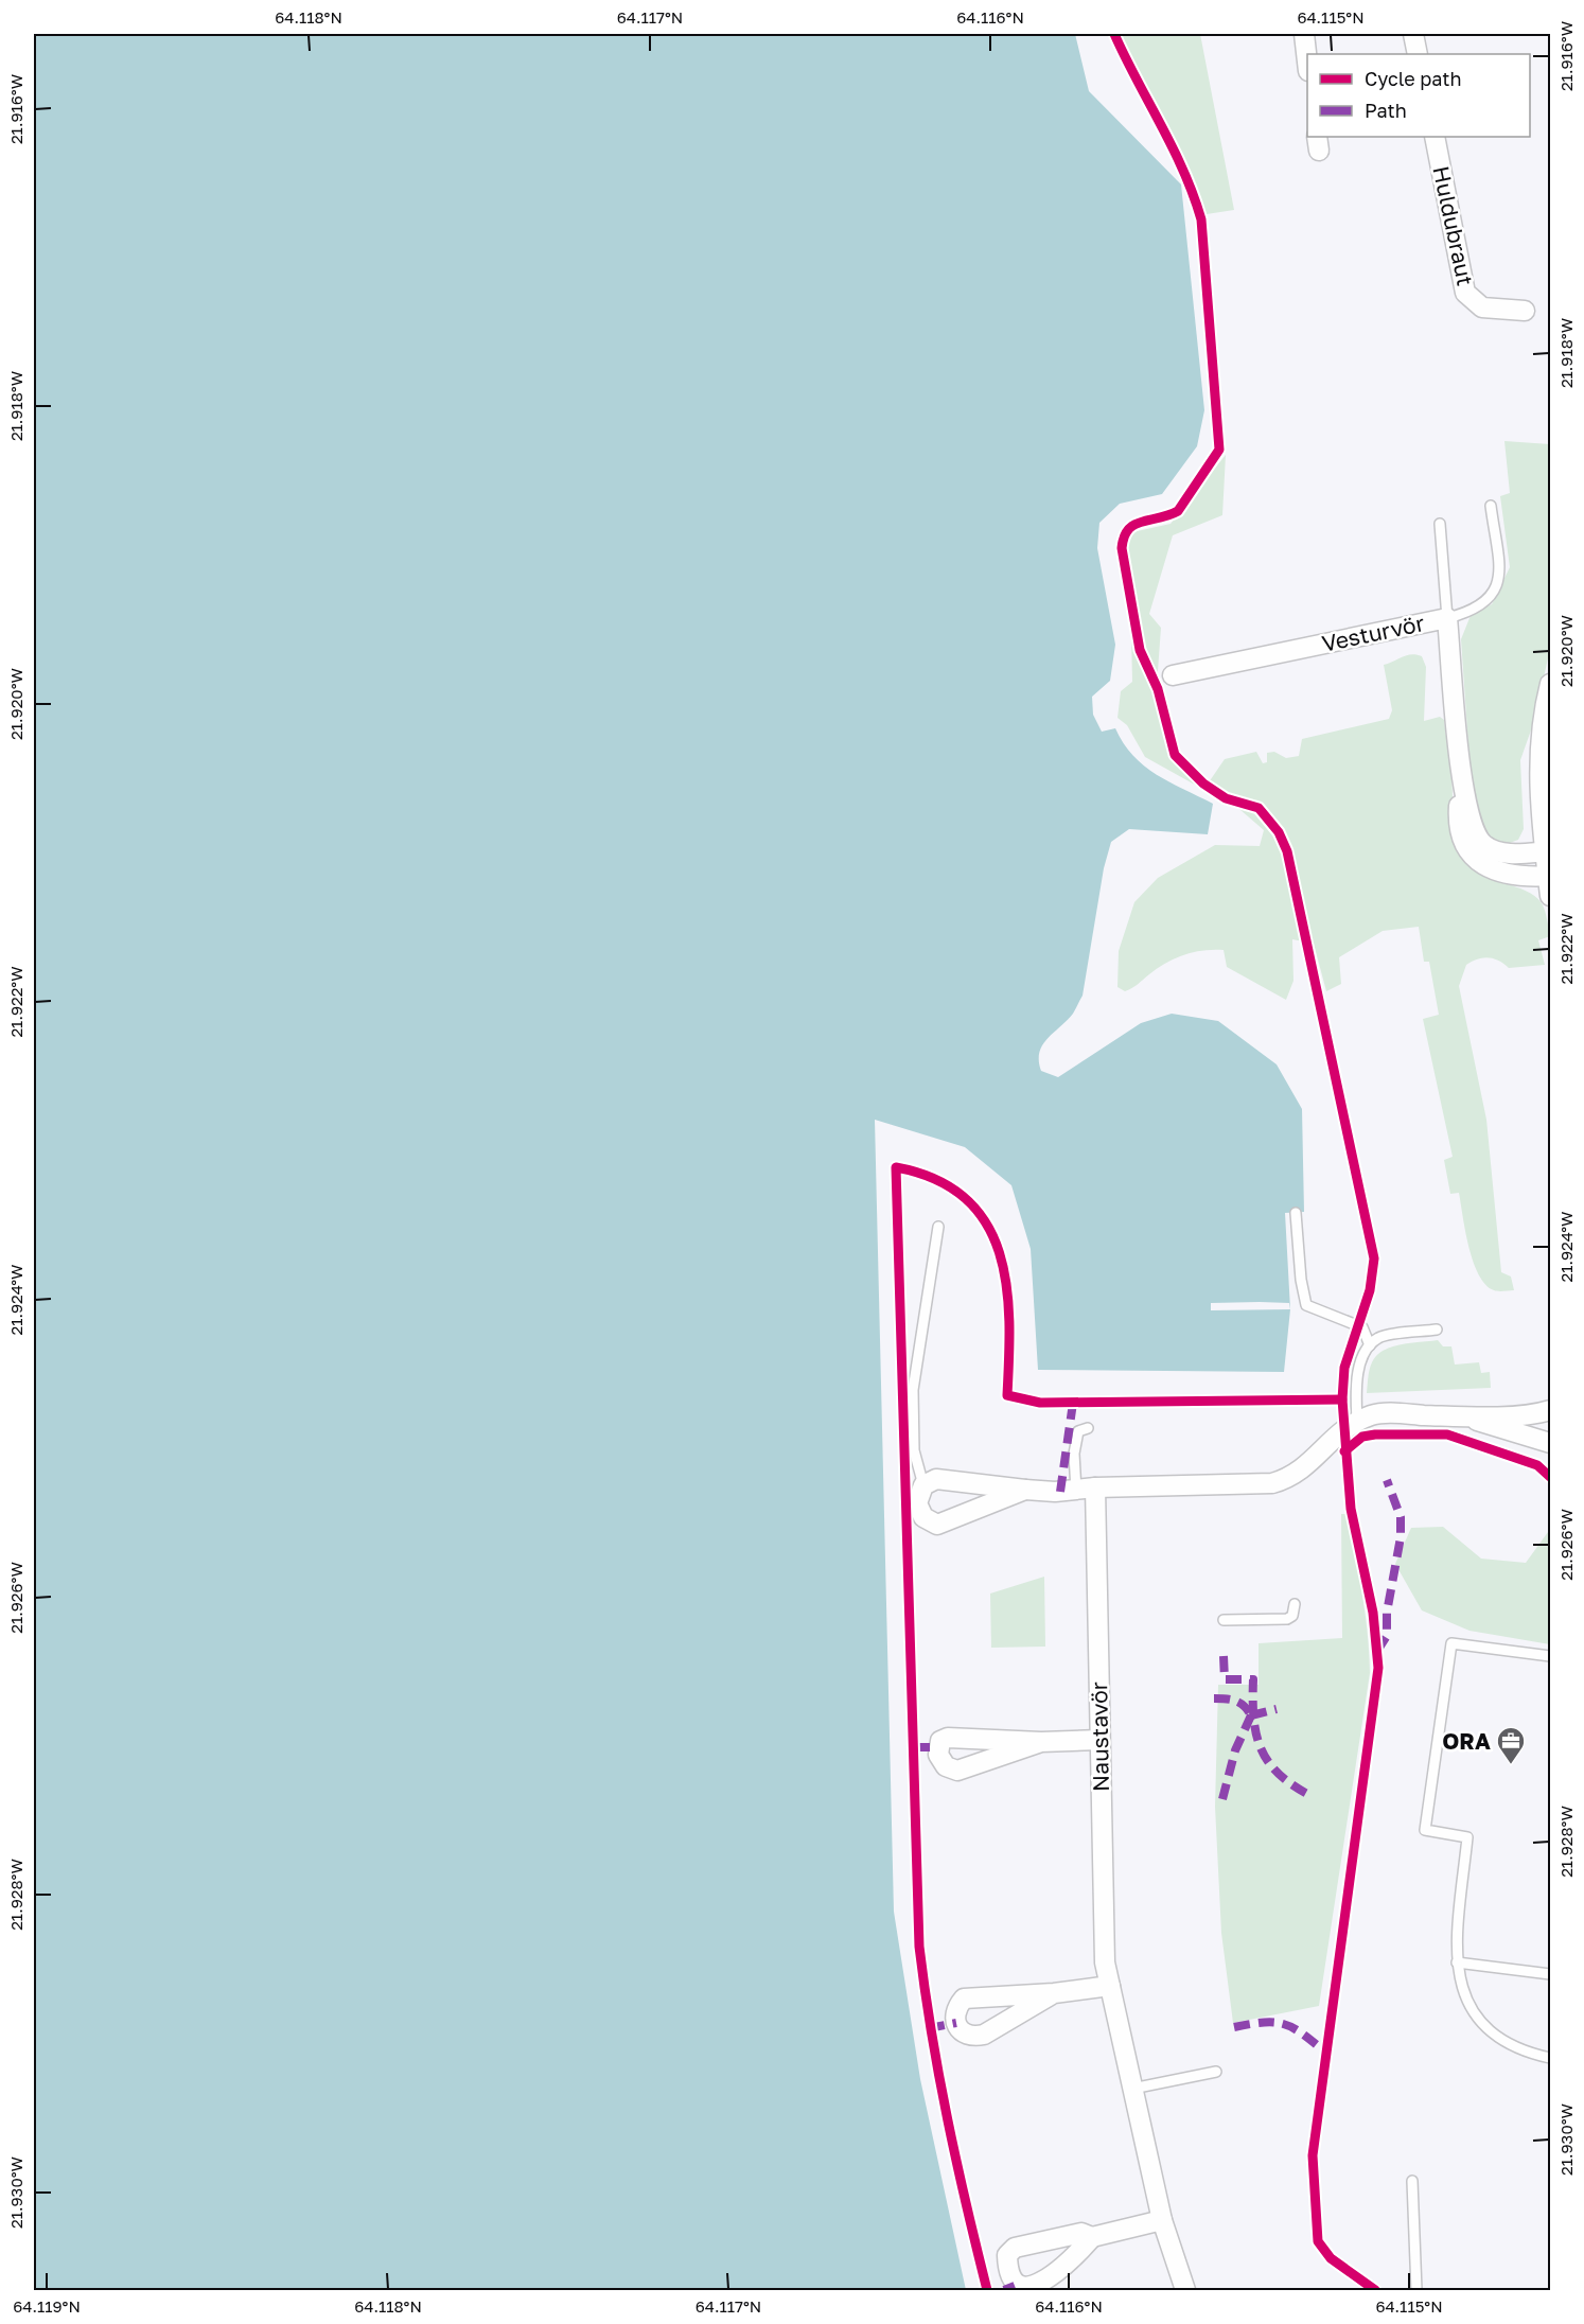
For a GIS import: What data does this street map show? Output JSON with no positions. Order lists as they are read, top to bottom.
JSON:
{
  "streets": {
    "street": ["Huldubraut", "Vesturvör", "Naustavör"]
  },
  "places": {
    "office": ["ORA"]
  },
  "legend": ["Cycle path", "Path"],
  "coordinates": [
    "64.118°N",
    "64.117°N",
    "64.116°N",
    "64.115°N",
    "21.916°W",
    "21.918°W",
    "21.920°W",
    "21.922°W",
    "21.924°W",
    "21.926°W",
    "21.928°W",
    "21.930°W",
    "64.119°N"
  ]
}
